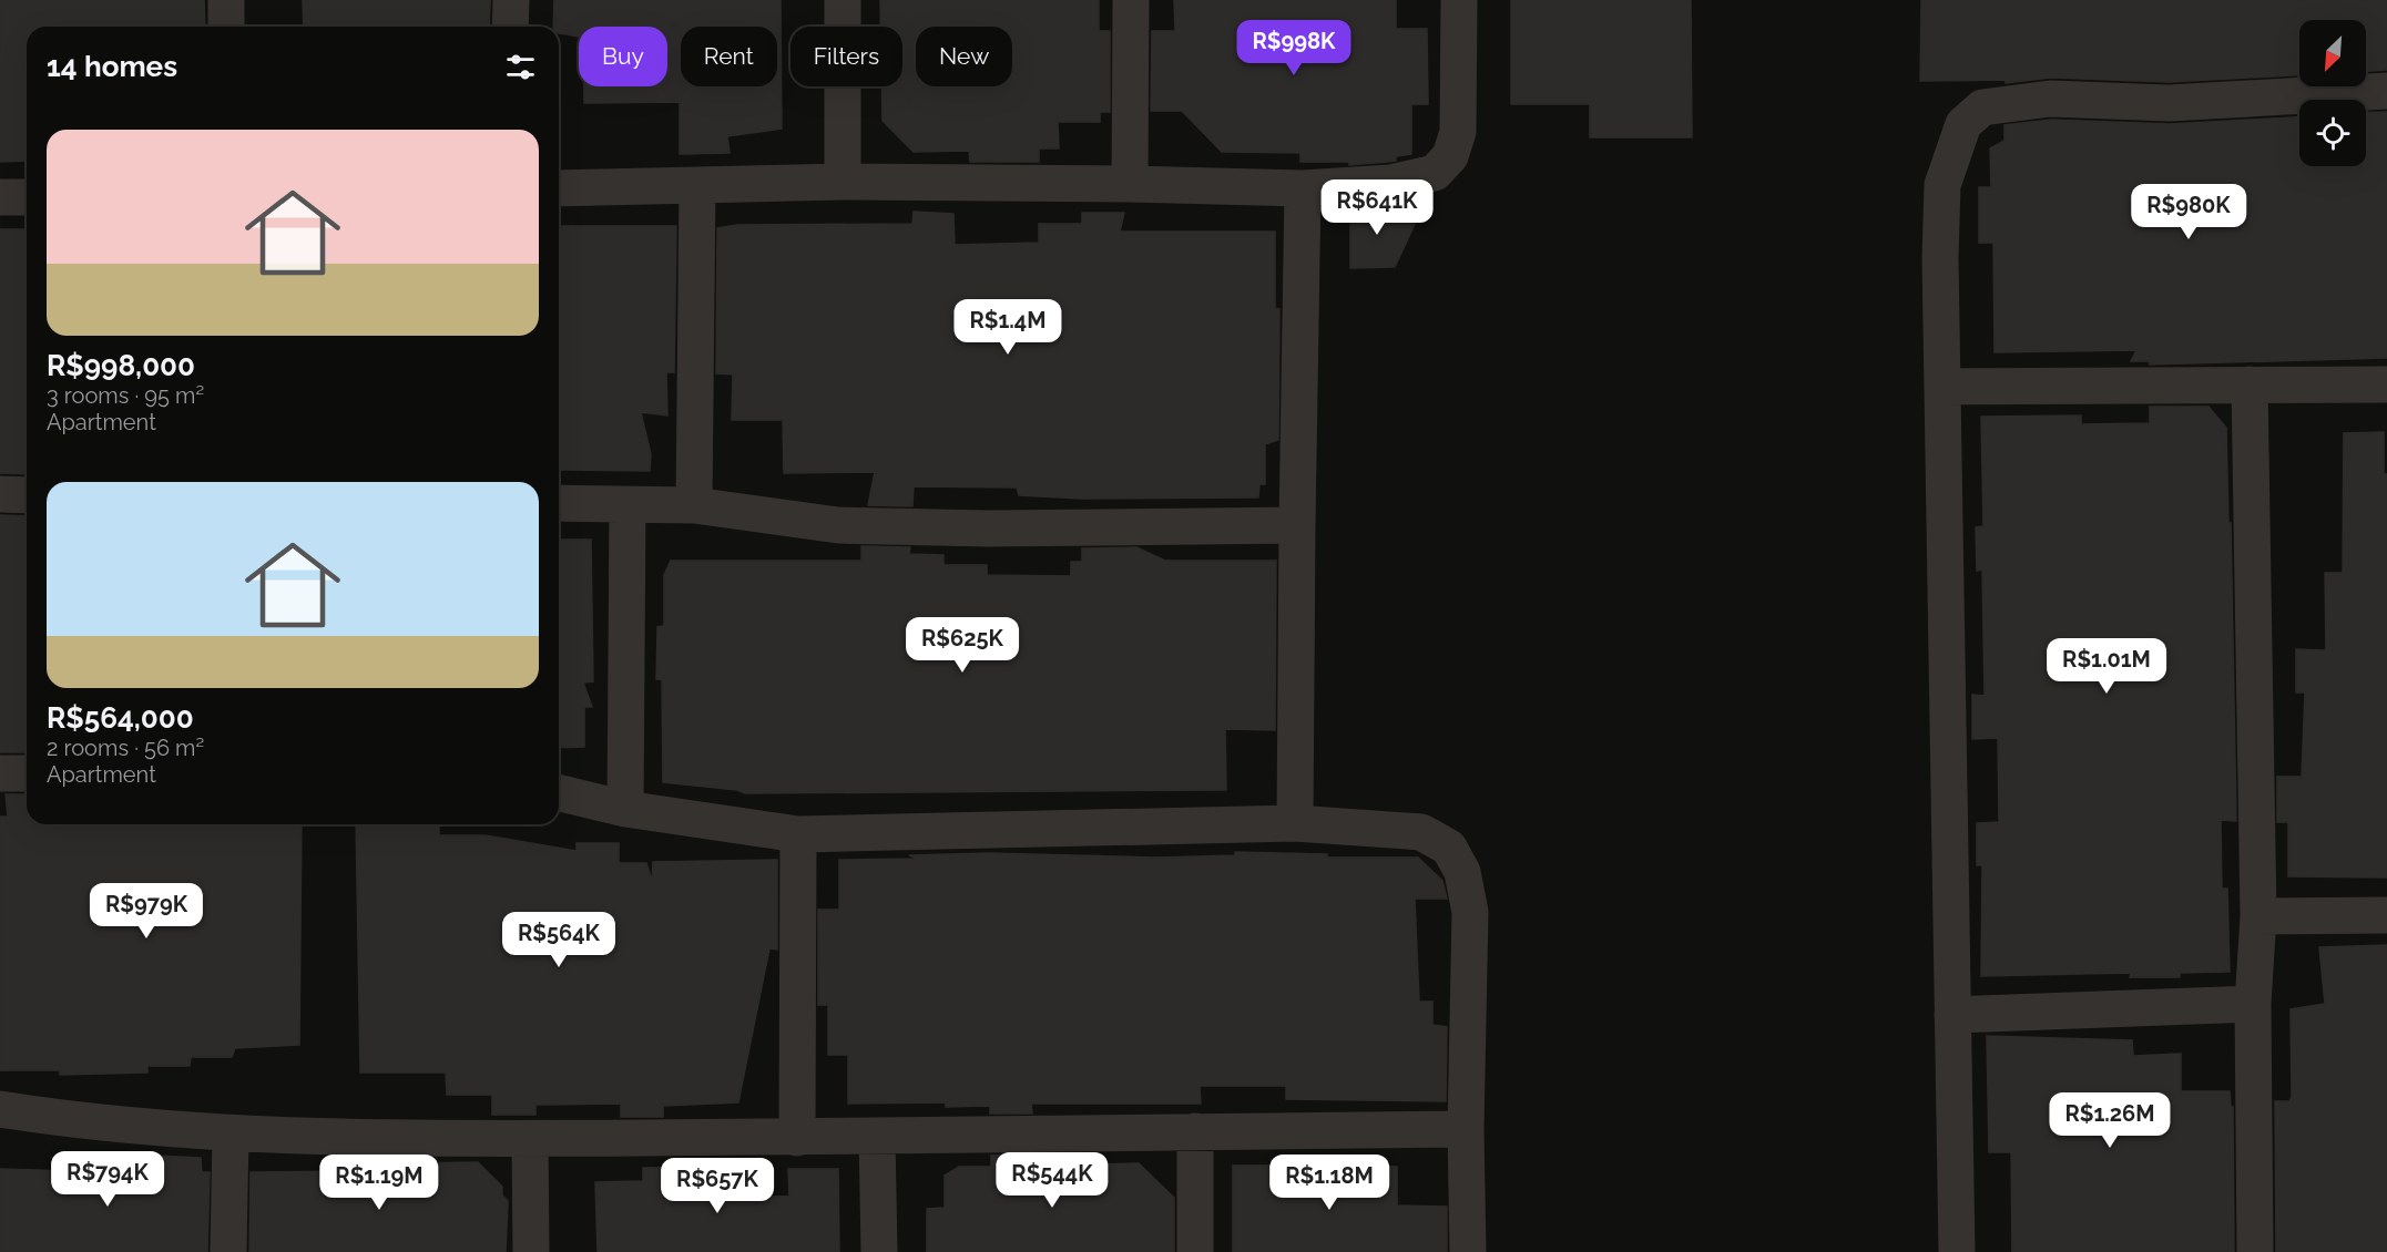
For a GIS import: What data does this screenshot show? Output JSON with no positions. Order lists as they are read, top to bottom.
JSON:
{
  "north": "bottom left",
  "page": {
    "price": [
      "R$998K",
      "R$641K",
      "R$980K",
      "R$1.4M",
      "R$625K",
      "R$1.01M",
      "R$979K",
      "R$564K",
      "R$1.26M",
      "R$794K",
      "R$544K",
      "R$1.19M",
      "R$1.18M",
      "R$657K"
    ],
    "chip": [
      "Buy",
      "Rent",
      "Filters",
      "New"
    ],
    "heading": "14 homes",
    "list": [
      {
        "name": "R$998,000",
        "note": "3 rooms · 95 m² · Apartment"
      },
      {
        "name": "R$564,000",
        "note": "2 rooms · 56 m² · Apartment"
      }
    ]
  }
}
